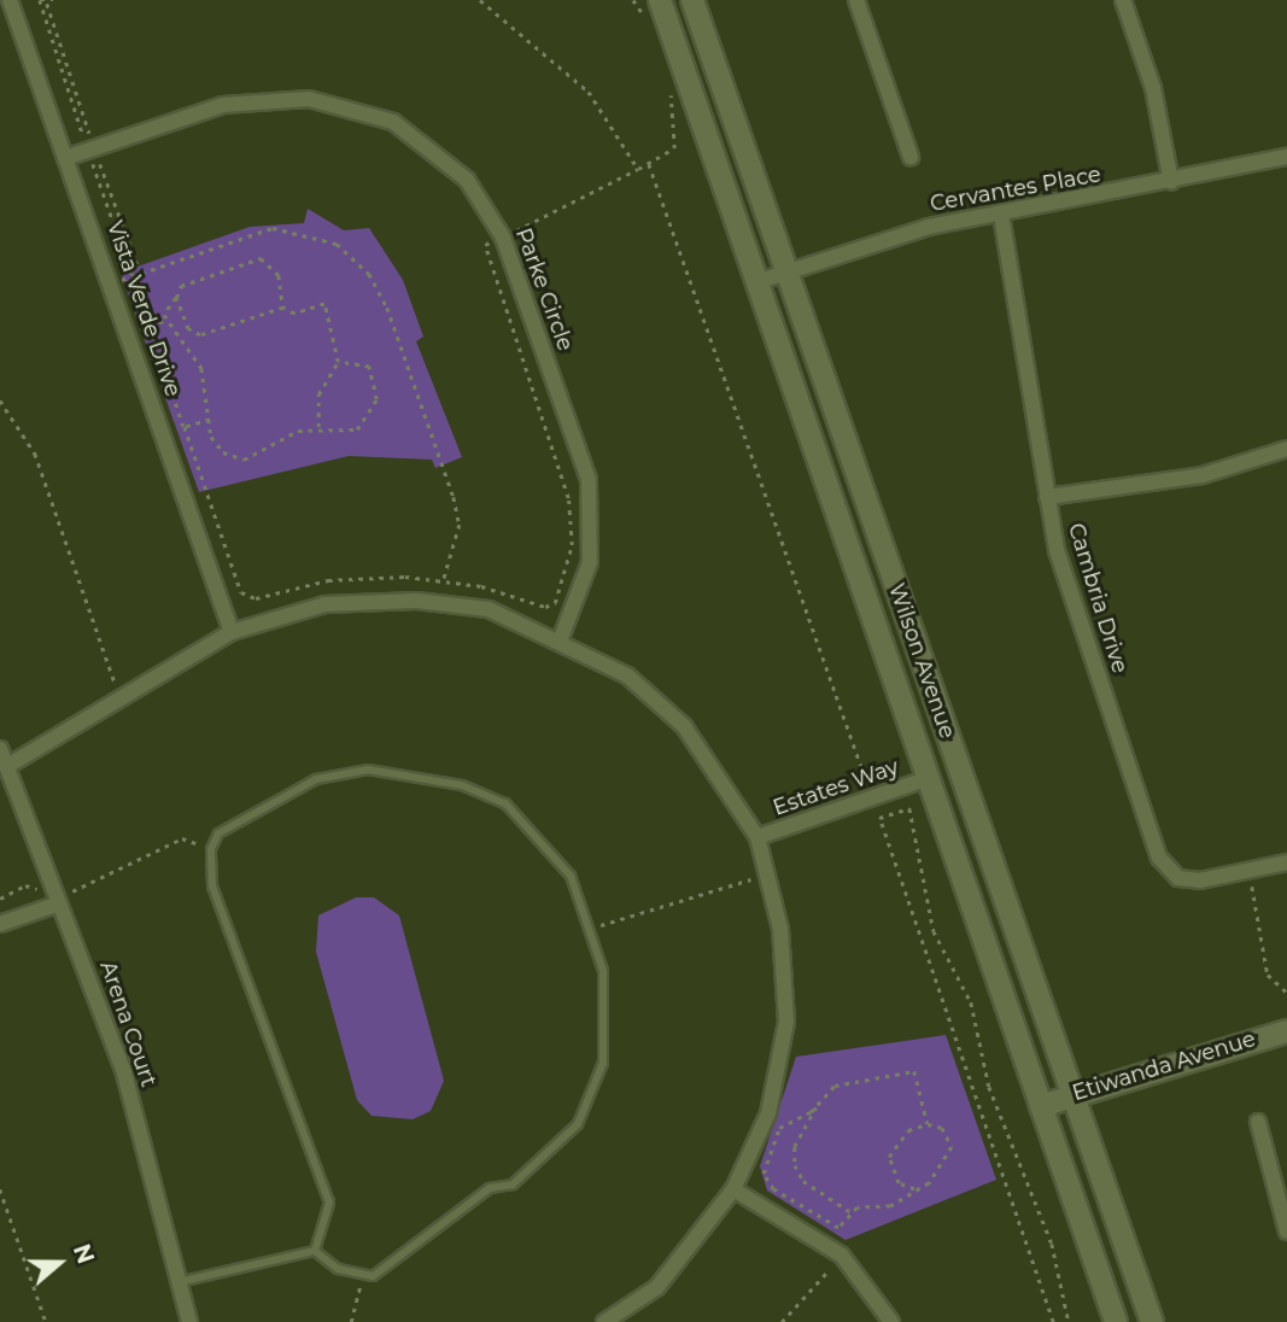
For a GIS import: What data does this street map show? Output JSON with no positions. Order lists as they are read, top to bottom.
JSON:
{
  "streets": {
    "main road": ["Wilson Avenue", "Etiwanda Avenue"],
    "street": [
      "Cervantes Place",
      "Parke Circle",
      "Vista Verde Drive",
      "Cambria Drive",
      "Estates Way",
      "Arena Court"
    ]
  },
  "crossings": [
    ["Cervantes Place", "Cambria Drive"],
    ["Cervantes Place", "Wilson Avenue"],
    ["Parke Circle", "Vista Verde Drive"],
    ["Wilson Avenue", "Estates Way"],
    ["Wilson Avenue", "Etiwanda Avenue"]
  ],
  "north": "right"
}
